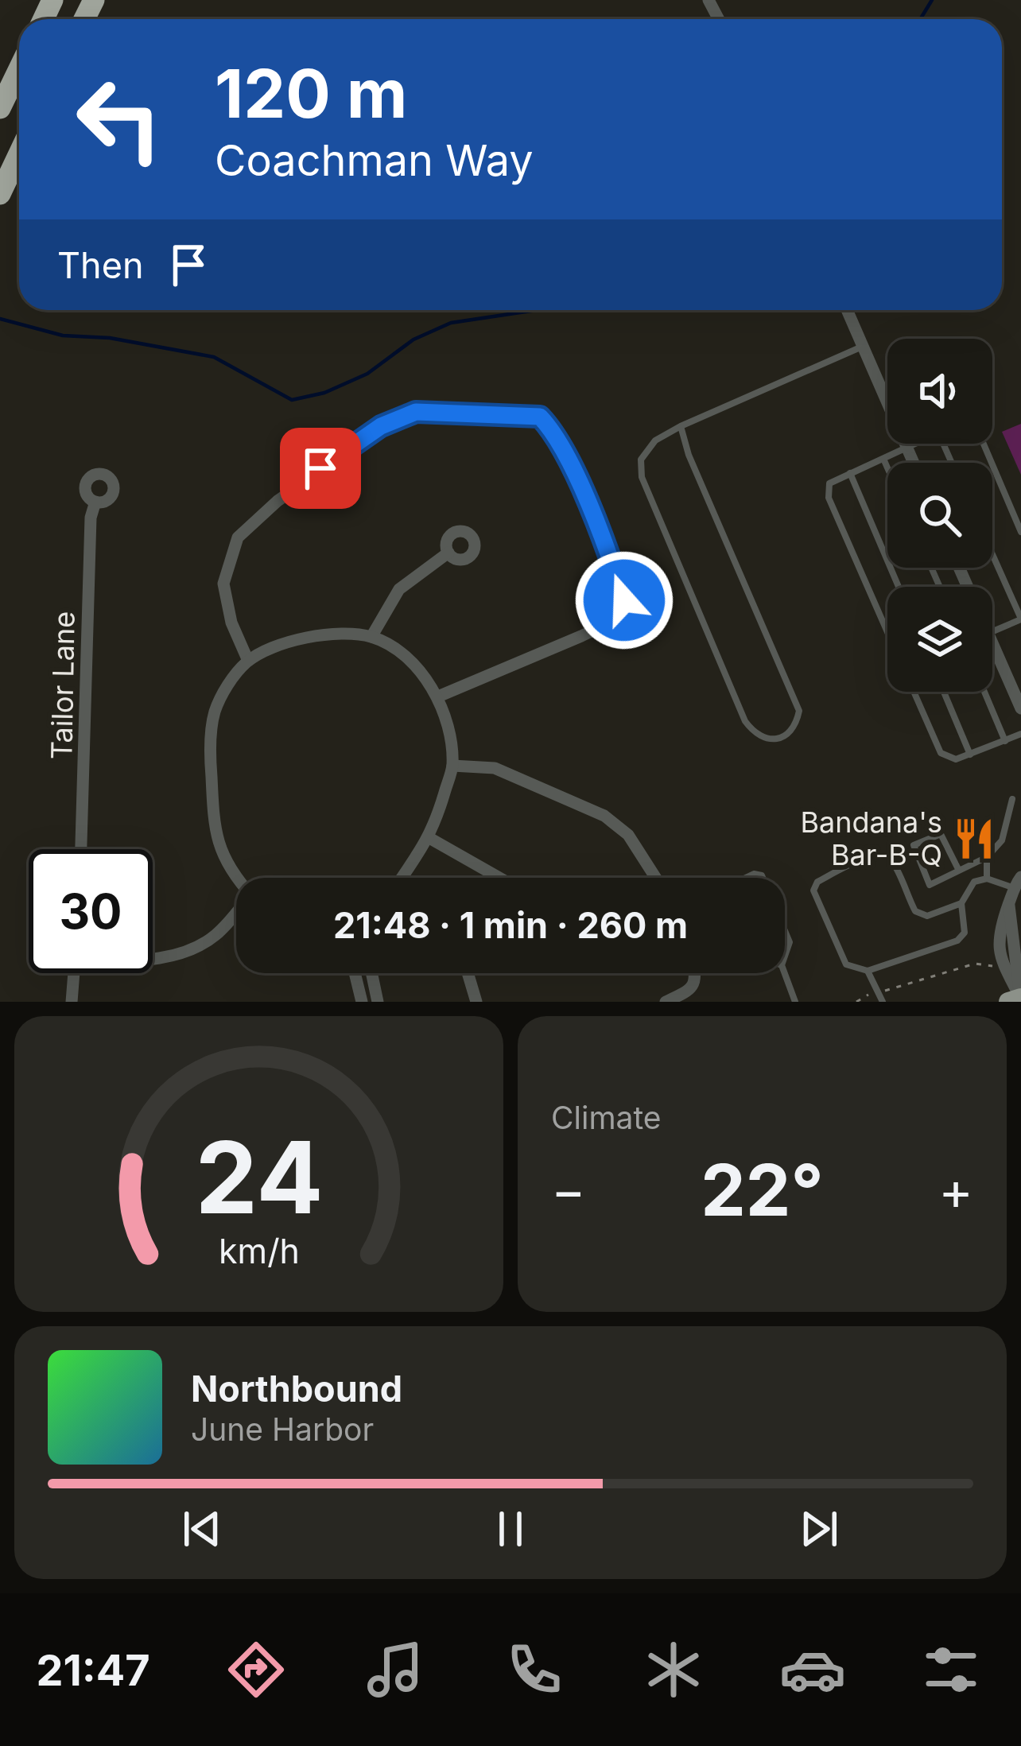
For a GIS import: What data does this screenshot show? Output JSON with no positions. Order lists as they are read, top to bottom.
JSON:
{
  "streets": {
    "street": ["Tailor Lane"]
  },
  "places": {
    "restaurant": ["Bandana's Bar-B-Q"]
  },
  "page": {
    "turn": ["120 m", "Coachman Way"],
    "then": "Then",
    "limit": "30",
    "trip": "21:48 · 1 min · 260 m",
    "tile": "Climate",
    "heat": ["−", "22°", "+"],
    "song": ["Northbound", "June Harbor"],
    "tabs": "21:47",
    "gauge": ["24", "km/h"]
  }
}
